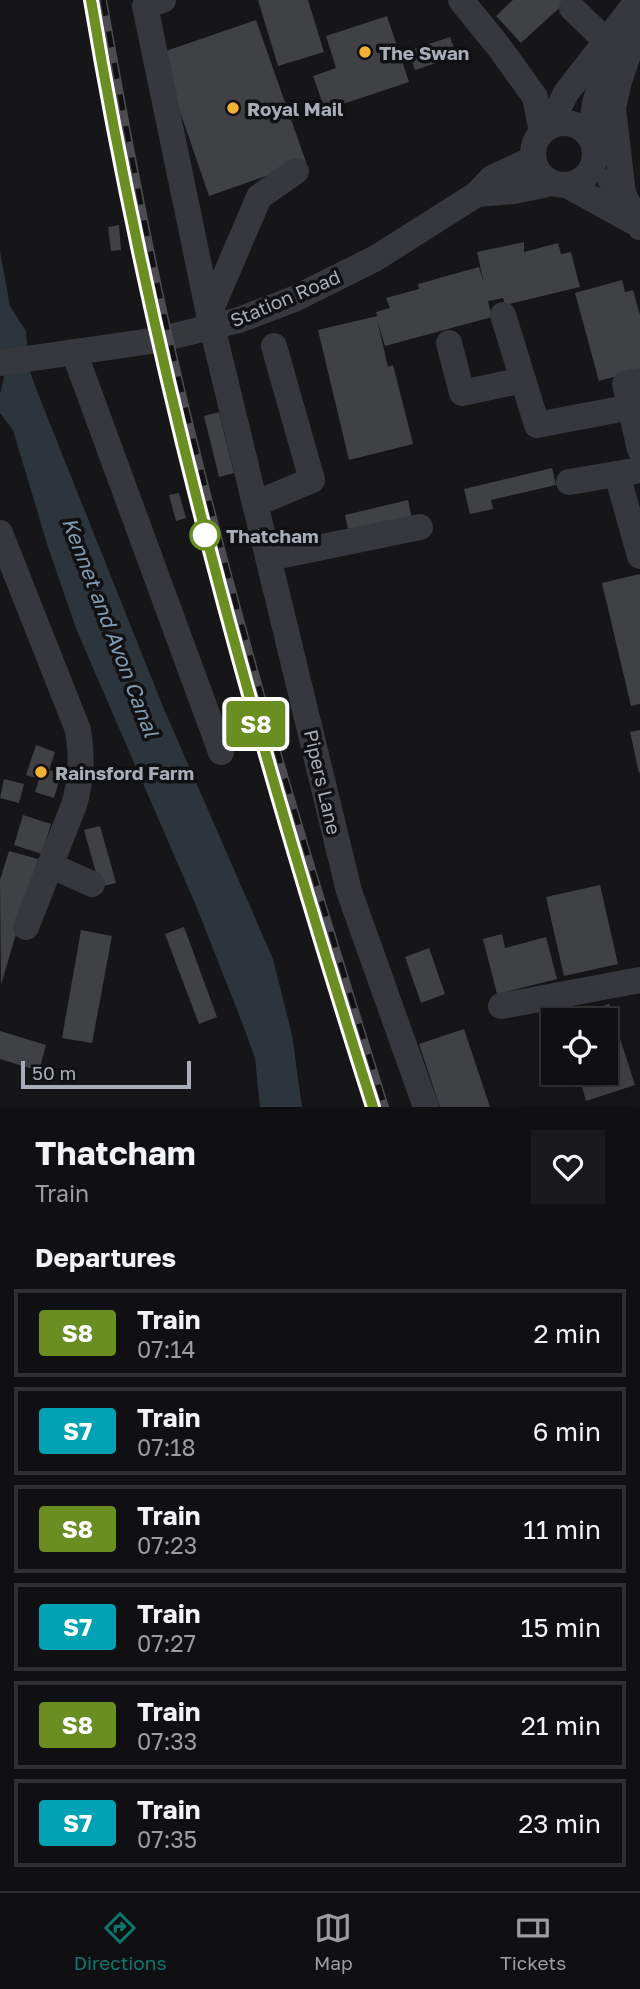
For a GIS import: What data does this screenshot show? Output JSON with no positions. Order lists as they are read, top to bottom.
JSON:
{
  "streets": {
    "street": ["Station Road", "Pipers Lane"]
  },
  "crossings": [
    ["Station Road", "Pipers Lane"]
  ],
  "water": ["Kennet and Avon Canal"],
  "places": [
    "The Swan",
    "Royal Mail",
    "Thatcham",
    "Rainsford Farm"
  ],
  "scale_bar": "50 m",
  "page": {
    "on_map": "S8",
    "scale": "50 m",
    "heading": [
      ["Thatcham", "Train"],
      "Departures"
    ],
    "list": [
      {
        "mark": "S8",
        "name": "Train",
        "note": "07:14",
        "value": "2 min"
      },
      {
        "mark": "S7",
        "name": "Train",
        "note": "07:18",
        "value": "6 min"
      },
      {
        "mark": "S8",
        "name": "Train",
        "note": "07:23",
        "value": "11 min"
      },
      {
        "mark": "S7",
        "name": "Train",
        "note": "07:27",
        "value": "15 min"
      },
      {
        "mark": "S8",
        "name": "Train",
        "note": "07:33",
        "value": "21 min"
      },
      {
        "mark": "S7",
        "name": "Train",
        "note": "07:35",
        "value": "23 min"
      }
    ],
    "tabs": ["Directions", "Map", "Tickets"]
  }
}
